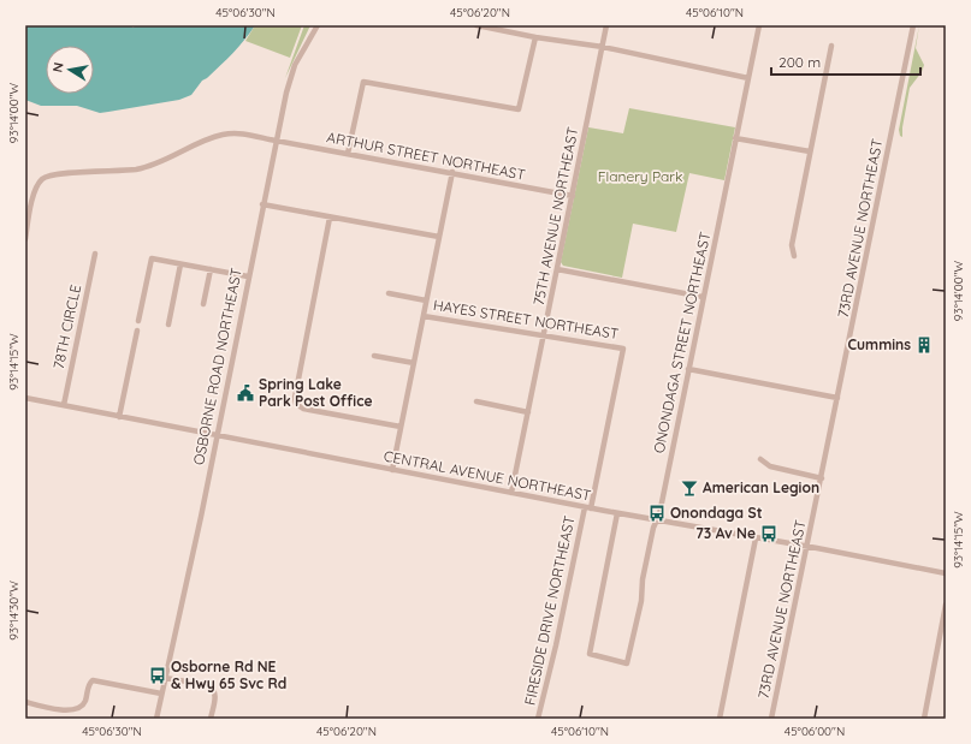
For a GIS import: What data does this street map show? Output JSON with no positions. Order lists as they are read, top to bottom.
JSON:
{
  "streets": {
    "street": [
      "ARTHUR STREET NORTHEAST",
      "75TH AVENUE NORTHEAST",
      "73RD AVENUE NORTHEAST",
      "HAYES STREET NORTHEAST",
      "78TH CIRCLE",
      "ONONDAGA STREET NORTHEAST",
      "OSBORNE ROAD NORTHEAST",
      "CENTRAL AVENUE NORTHEAST",
      "FIRESIDE DRIVE NORTHEAST"
    ]
  },
  "crossings": [
    ["ARTHUR STREET NORTHEAST", "75TH AVENUE NORTHEAST"],
    ["ARTHUR STREET NORTHEAST", "OSBORNE ROAD NORTHEAST"],
    ["75TH AVENUE NORTHEAST", "HAYES STREET NORTHEAST"],
    ["75TH AVENUE NORTHEAST", "CENTRAL AVENUE NORTHEAST"],
    ["73RD AVENUE NORTHEAST", "CENTRAL AVENUE NORTHEAST"],
    ["HAYES STREET NORTHEAST", "FIRESIDE DRIVE NORTHEAST"],
    ["78TH CIRCLE", "CENTRAL AVENUE NORTHEAST"],
    ["ONONDAGA STREET NORTHEAST", "CENTRAL AVENUE NORTHEAST"],
    ["OSBORNE ROAD NORTHEAST", "CENTRAL AVENUE NORTHEAST"],
    ["CENTRAL AVENUE NORTHEAST", "FIRESIDE DRIVE NORTHEAST"]
  ],
  "parks": ["Flanery Park"],
  "places": {
    "building": ["Cummins"],
    "public building": ["Spring Lake Park Post Office"],
    "bar": ["American Legion"],
    "bus stop": ["Onondaga St", "73 Av Ne", "Osborne Rd NE & Hwy 65 Svc Rd"]
  },
  "scale_bar": "200 m",
  "north": "left",
  "coordinates": [
    "45°06'30\"N",
    "45°06'20\"N",
    "45°06'10\"N",
    "93°14'00\"W",
    "93°14'15\"W",
    "93°14'30\"W",
    "45°06'00\"N"
  ]
}
